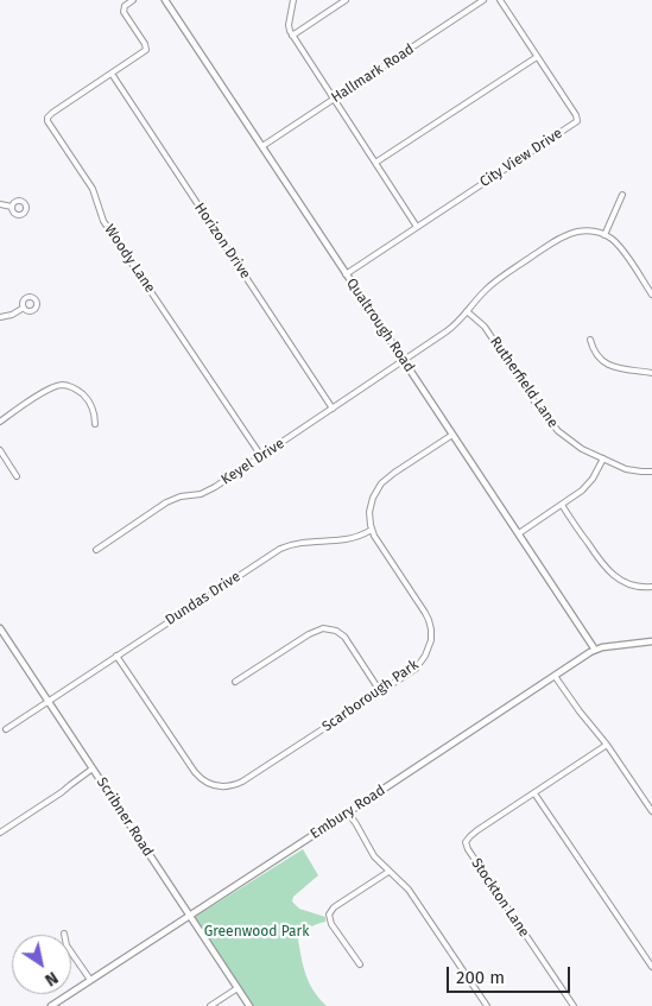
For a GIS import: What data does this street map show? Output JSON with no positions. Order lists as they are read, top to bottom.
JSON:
{
  "streets": {
    "street": [
      "Hallmark Road",
      "City View Drive",
      "Horizon Drive",
      "Woody Lane",
      "Qualtrough Road",
      "Rutherfield Lane",
      "Keyel Drive",
      "Dundas Drive",
      "Scarborough Park",
      "Embury Road",
      "Scribner Road",
      "Stockton Lane"
    ]
  },
  "crossings": [
    ["Hallmark Road", "Qualtrough Road"],
    ["City View Drive", "Qualtrough Road"],
    ["Horizon Drive", "Woody Lane"],
    ["Horizon Drive", "Keyel Drive"],
    ["Woody Lane", "Keyel Drive"],
    ["Qualtrough Road", "Keyel Drive"],
    ["Qualtrough Road", "Embury Road"],
    ["Rutherfield Lane", "Keyel Drive"],
    ["Dundas Drive", "Scarborough Park"],
    ["Dundas Drive", "Scribner Road"],
    ["Embury Road", "Scribner Road"]
  ],
  "parks": ["Greenwood Park"],
  "scale_bar": "200 m",
  "north": "bottom right"
}
